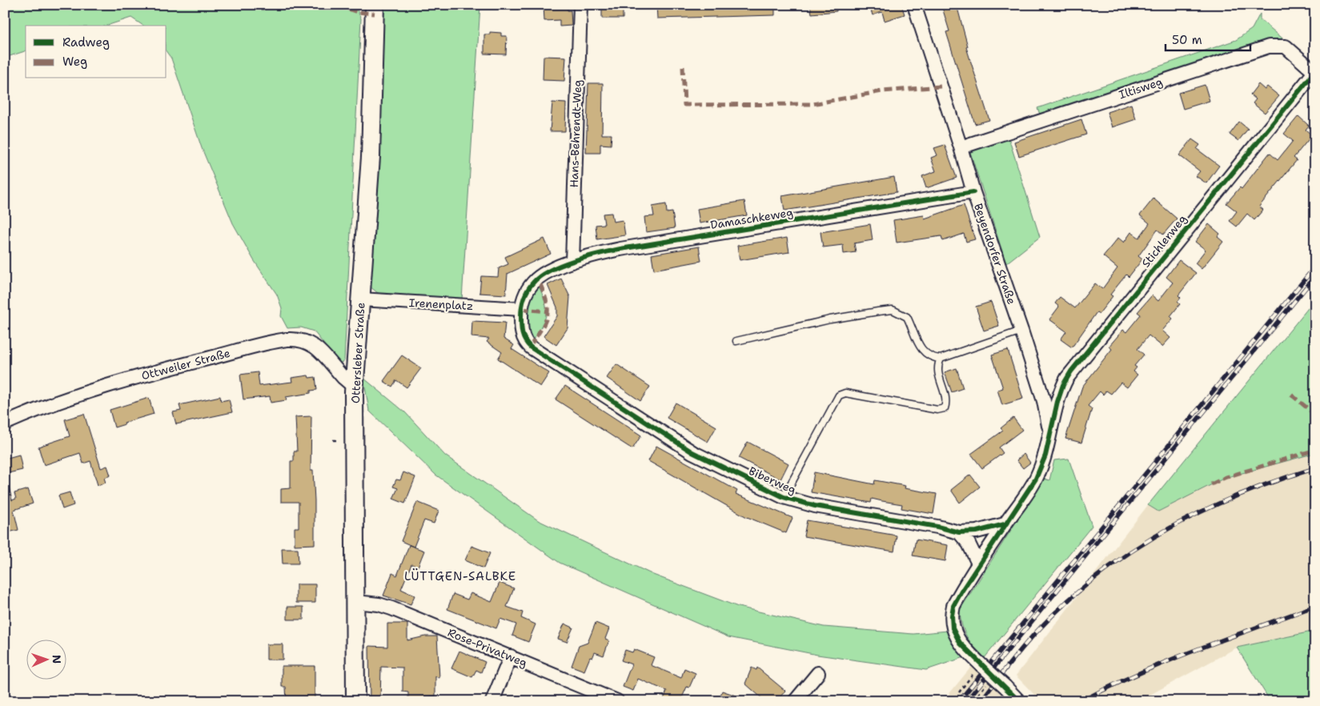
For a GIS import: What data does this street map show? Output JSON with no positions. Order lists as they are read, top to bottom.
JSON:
{
  "streets": {
    "main road": ["Ottersleber Straße"],
    "street": [
      "Iltisweg",
      "Hans-Behrendt-Weg",
      "Damaschkeweg",
      "Stichlerweg",
      "Beyendorfer Straße",
      "Irenenplatz",
      "Ottweiler Straße",
      "Biberweg",
      "Rose-Privatweg"
    ]
  },
  "crossings": [
    ["Iltisweg", "Stichlerweg"],
    ["Iltisweg", "Beyendorfer Straße"],
    ["Hans-Behrendt-Weg", "Damaschkeweg"],
    ["Damaschkeweg", "Beyendorfer Straße"],
    ["Damaschkeweg", "Irenenplatz"],
    ["Damaschkeweg", "Biberweg"],
    ["Stichlerweg", "Beyendorfer Straße"],
    ["Stichlerweg", "Biberweg"],
    ["Irenenplatz", "Ottersleber Straße"],
    ["Irenenplatz", "Biberweg"],
    ["Ottersleber Straße", "Ottweiler Straße"],
    ["Ottersleber Straße", "Rose-Privatweg"]
  ],
  "districts": ["LÜTTGEN-SALBKE"],
  "legend": ["Radweg", "Weg"],
  "scale_bar": "50 m",
  "north": "right"
}
